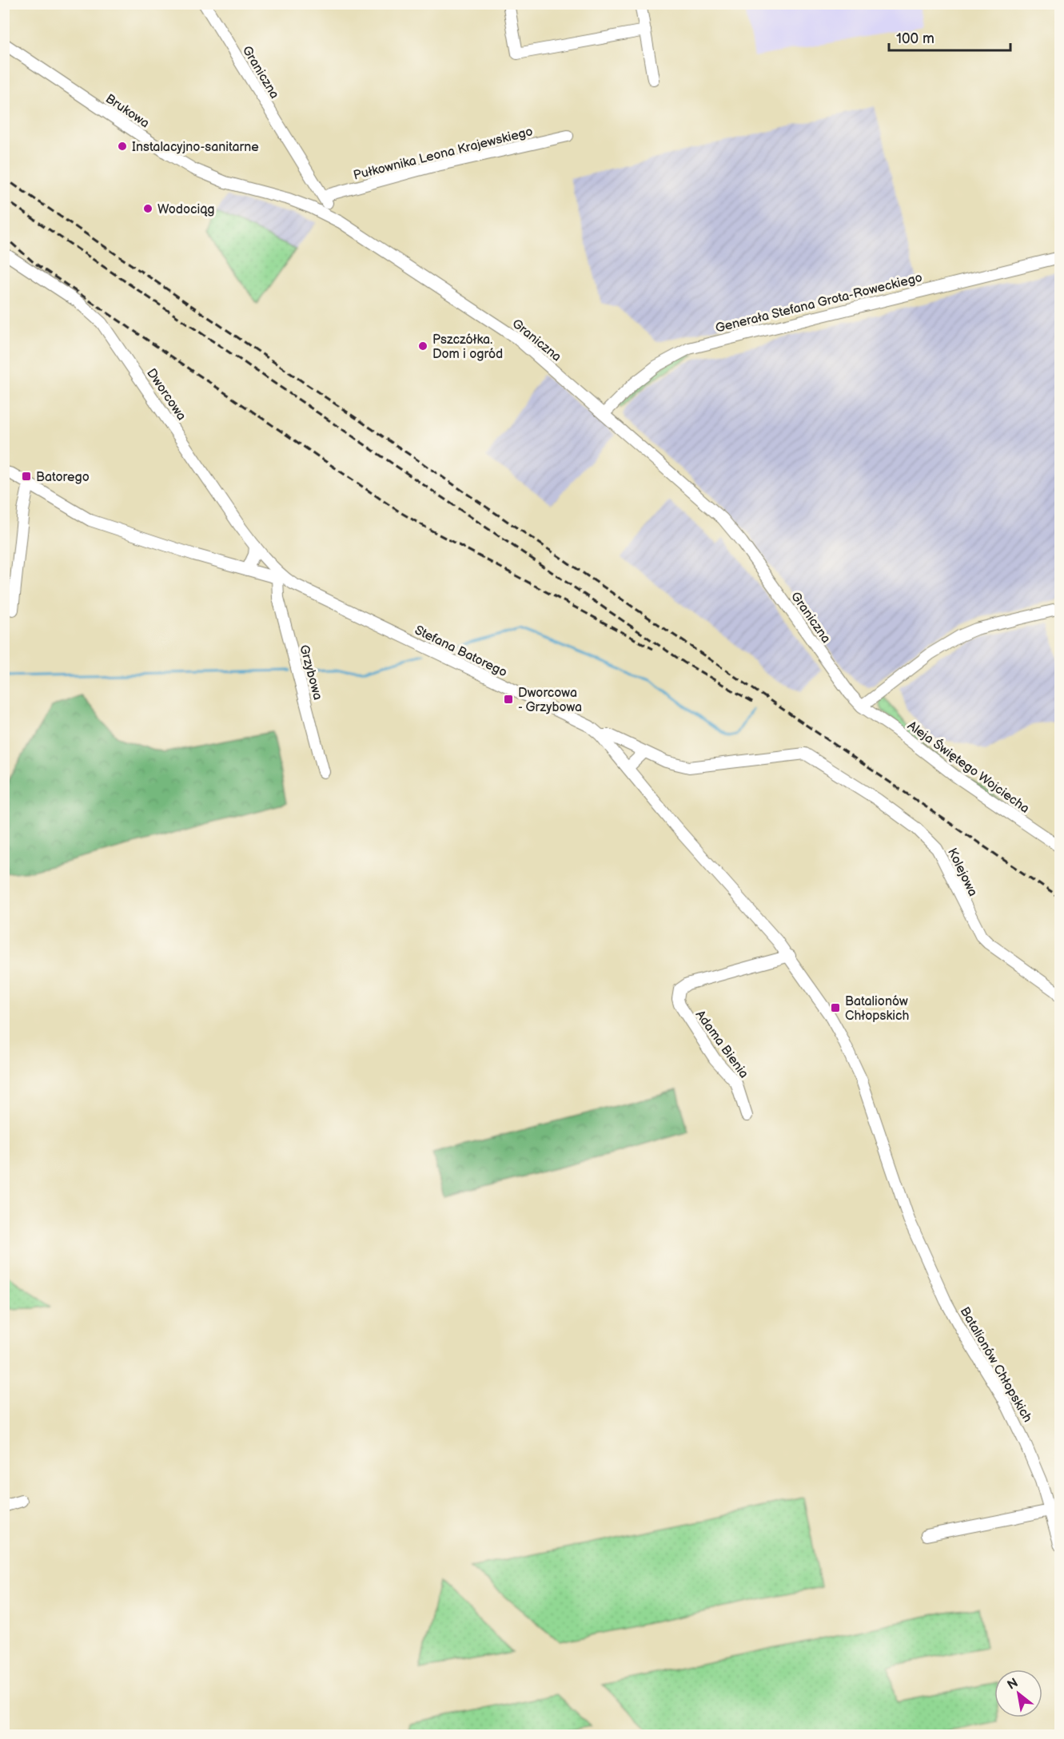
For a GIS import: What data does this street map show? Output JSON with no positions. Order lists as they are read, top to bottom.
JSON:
{
  "streets": {
    "street": [
      "Graniczna",
      "Brukowa",
      "Pułkownika Leona Krajewskiego",
      "Generała Stefana Grota-Roweckiego",
      "Dworcowa",
      "Stefana Batorego",
      "Grzybowa",
      "Aleja Świętego Wojciecha",
      "Kolejowa",
      "Adama Bienia",
      "Batalionów Chłopskich"
    ]
  },
  "crossings": [
    ["Graniczna", "Brukowa"],
    ["Graniczna", "Pułkownika Leona Krajewskiego"],
    ["Graniczna", "Generała Stefana Grota-Roweckiego"],
    ["Graniczna", "Aleja Świętego Wojciecha"],
    ["Dworcowa", "Stefana Batorego"],
    ["Dworcowa", "Grzybowa"],
    ["Stefana Batorego", "Grzybowa"],
    ["Stefana Batorego", "Kolejowa"],
    ["Stefana Batorego", "Batalionów Chłopskich"],
    ["Adama Bienia", "Batalionów Chłopskich"]
  ],
  "places": {
    "other": ["Instalacyjno-sanitarne", "Wodociąg", "Pszczółka. Dom i ogród"],
    "transit": ["Batorego", "Dworcowa - Grzybowa", "Batalionów Chłopskich"]
  },
  "scale_bar": "100 m",
  "north": "top left"
}
